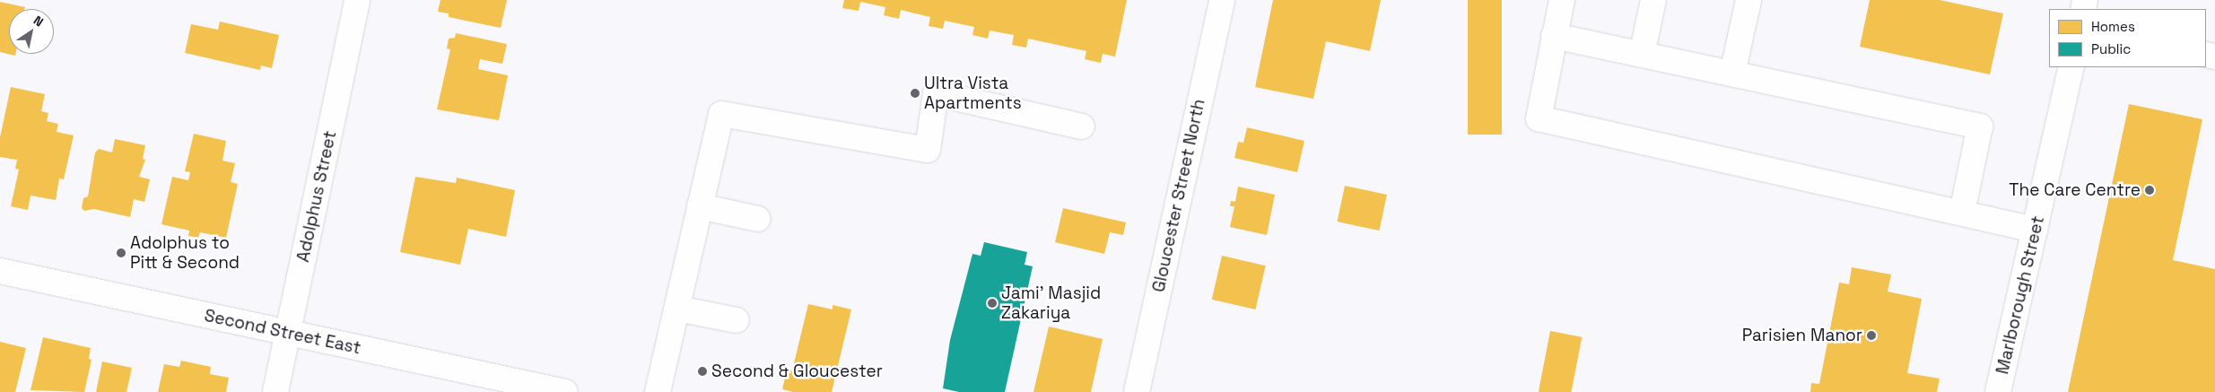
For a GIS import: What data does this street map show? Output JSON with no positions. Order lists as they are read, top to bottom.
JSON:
{
  "streets": {
    "street": [
      "Gloucester Street North",
      "Adolphus Street",
      "Marlborough Street",
      "Second Street East"
    ]
  },
  "crossings": [
    ["Adolphus Street", "Second Street East"]
  ],
  "places": [
    "Ultra Vista Apartments",
    "The Care Centre",
    "Adolphus to Pitt & Second",
    "Jami' Masjid Zakariya",
    "Parisien Manor",
    "Second & Gloucester"
  ],
  "legend": ["Homes", "Public"],
  "north": "top right"
}
